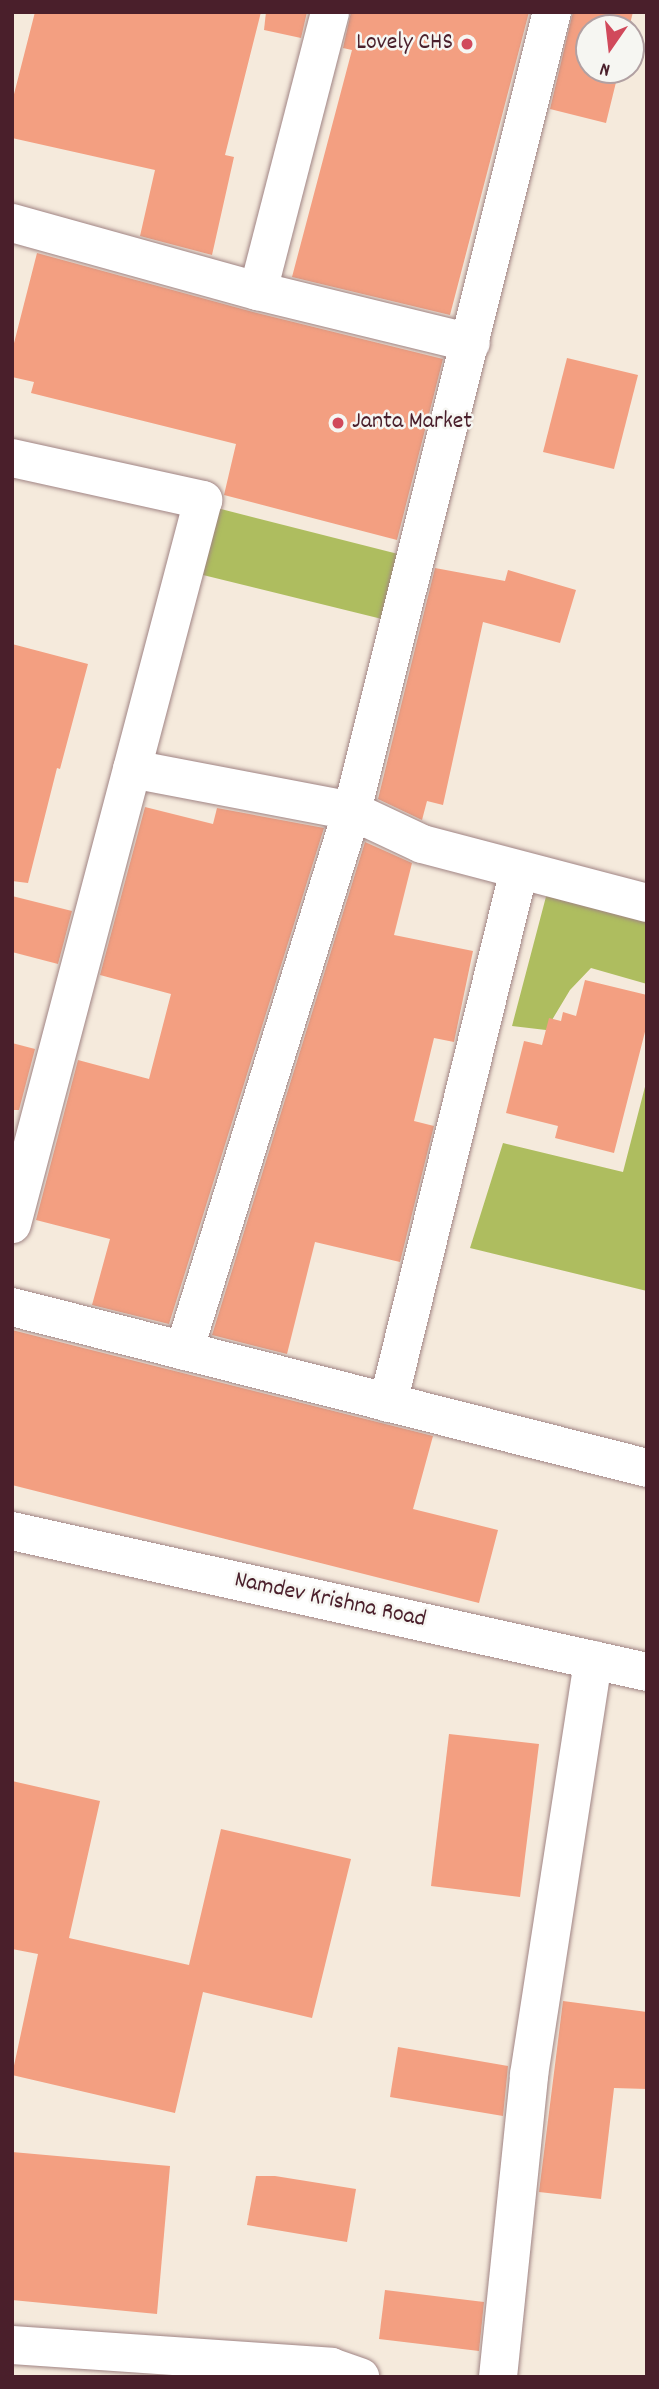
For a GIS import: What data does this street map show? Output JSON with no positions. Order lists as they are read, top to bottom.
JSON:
{
  "streets": {
    "street": ["Namdev Krishna Road"]
  },
  "places": ["Lovely CHS", "Janta Market"],
  "north": "bottom"
}
